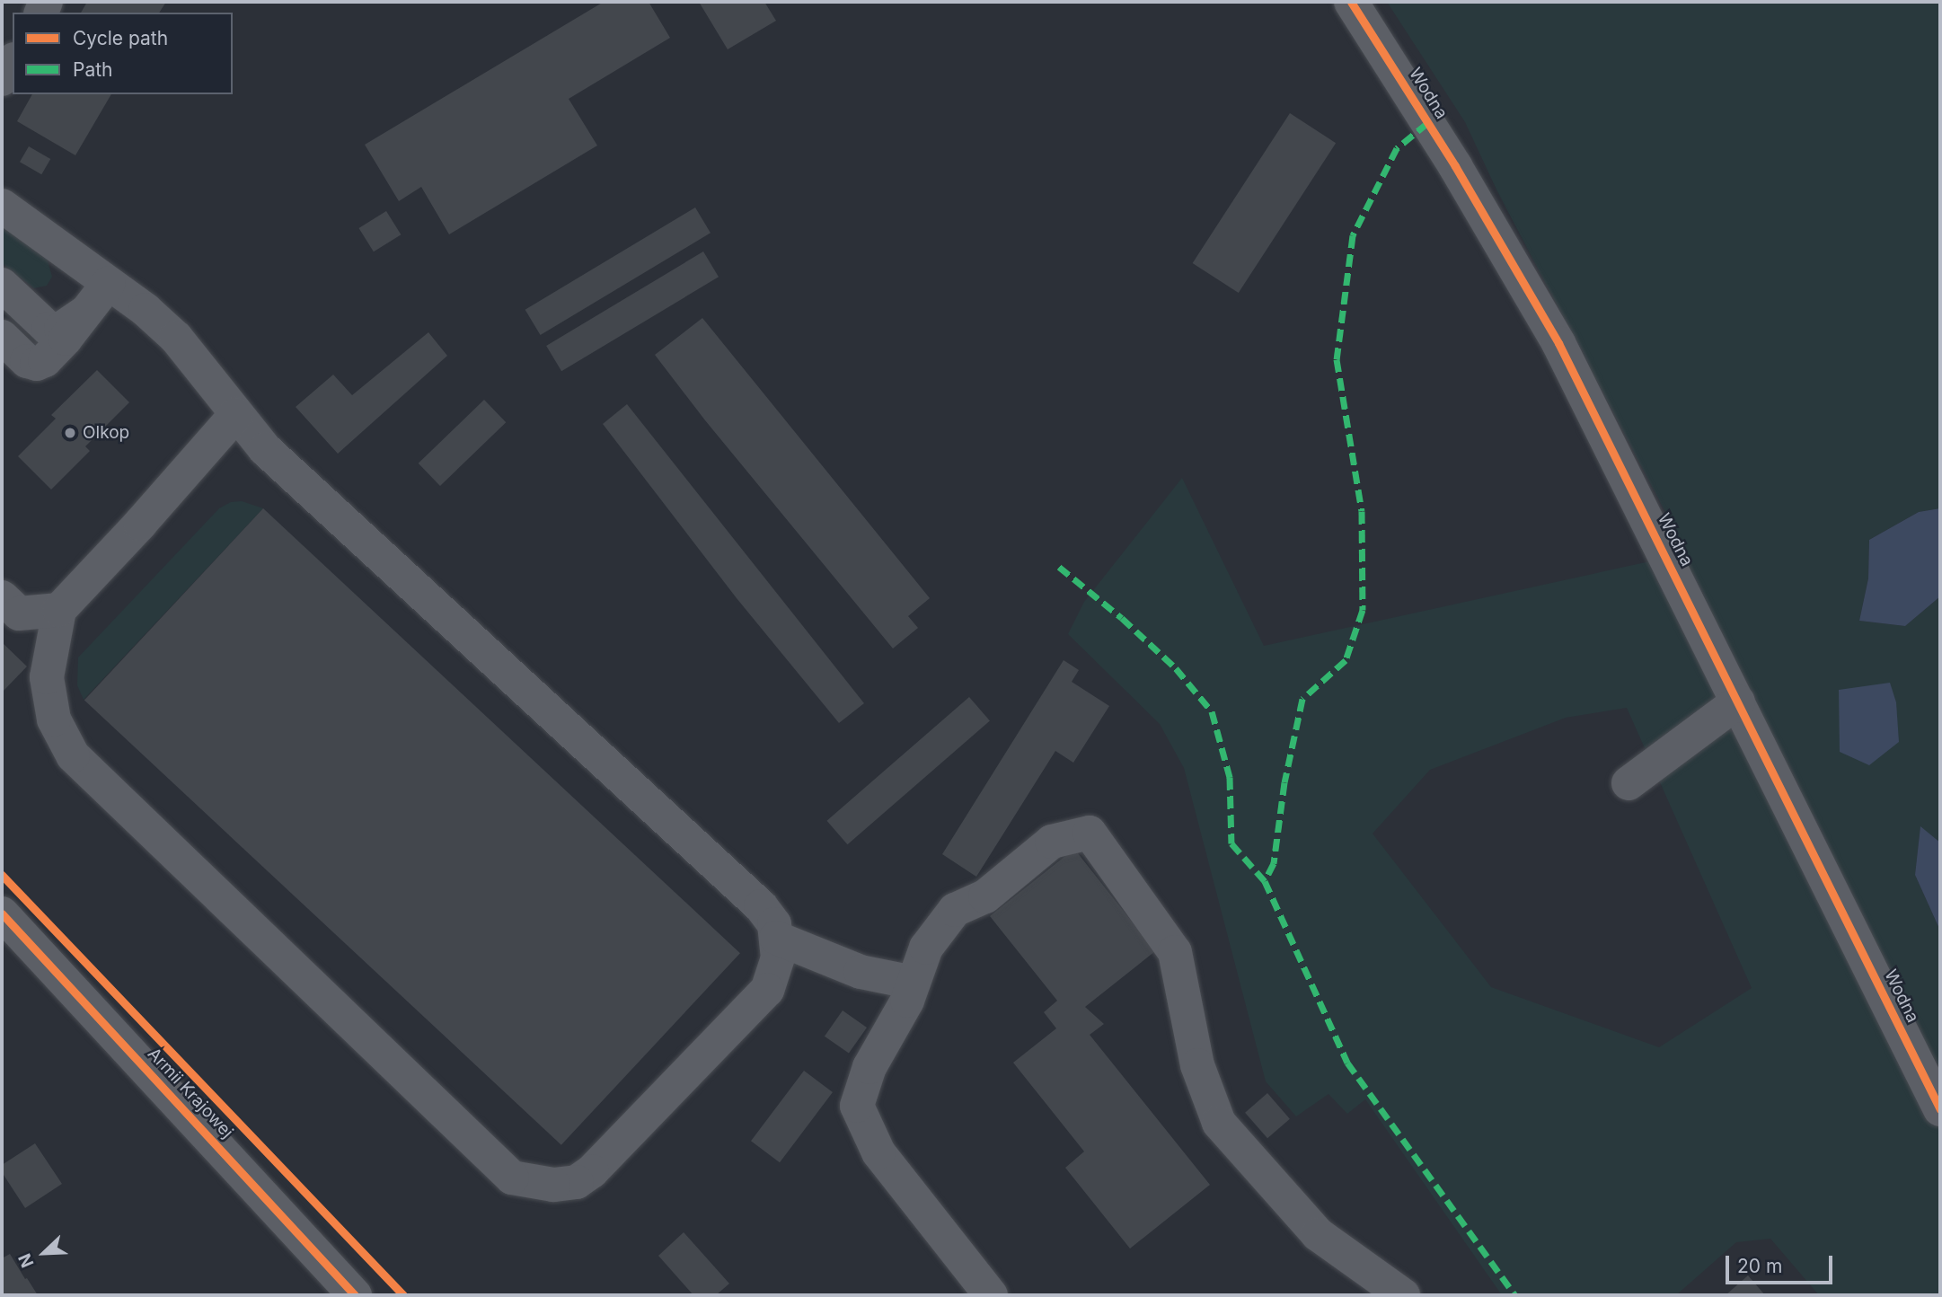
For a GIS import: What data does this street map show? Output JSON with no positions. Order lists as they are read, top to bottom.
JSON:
{
  "streets": {
    "street": ["Wodna", "Armii Krajowej"]
  },
  "places": ["Olkop"],
  "legend": ["Cycle path", "Path"],
  "scale_bar": "20 m",
  "north": "bottom left"
}
